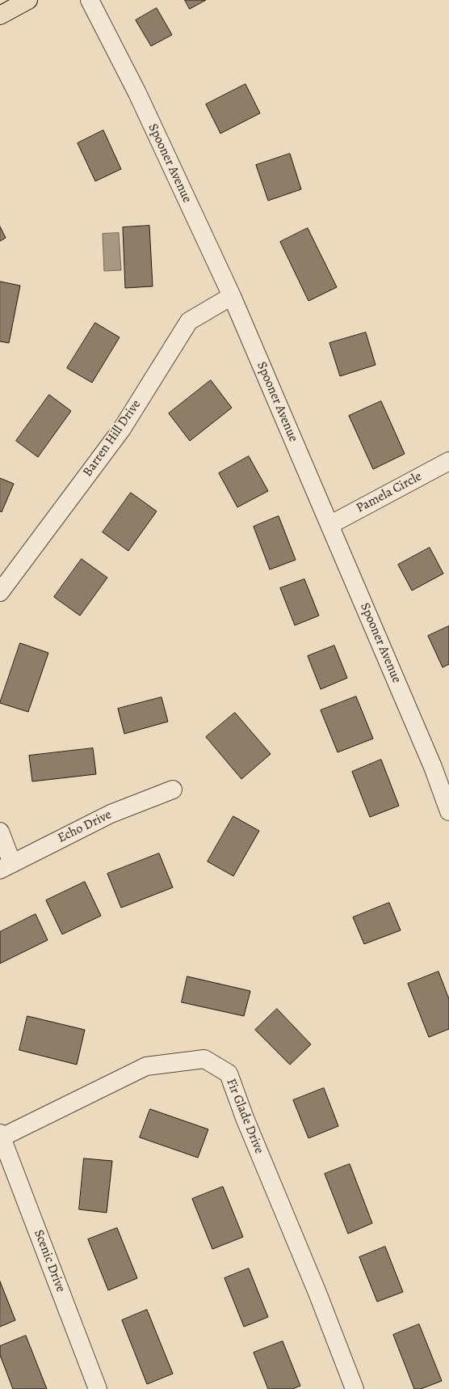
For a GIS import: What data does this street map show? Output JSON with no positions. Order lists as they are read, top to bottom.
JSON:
{
  "streets": {
    "street": [
      "Spooner Avenue",
      "Barren Hill Drive",
      "Pamela Circle",
      "Echo Drive",
      "Fir Glade Drive",
      "Scenic Drive"
    ]
  },
  "crossings": [
    ["Spooner Avenue", "Barren Hill Drive"],
    ["Spooner Avenue", "Pamela Circle"],
    ["Fir Glade Drive", "Scenic Drive"]
  ]
}
